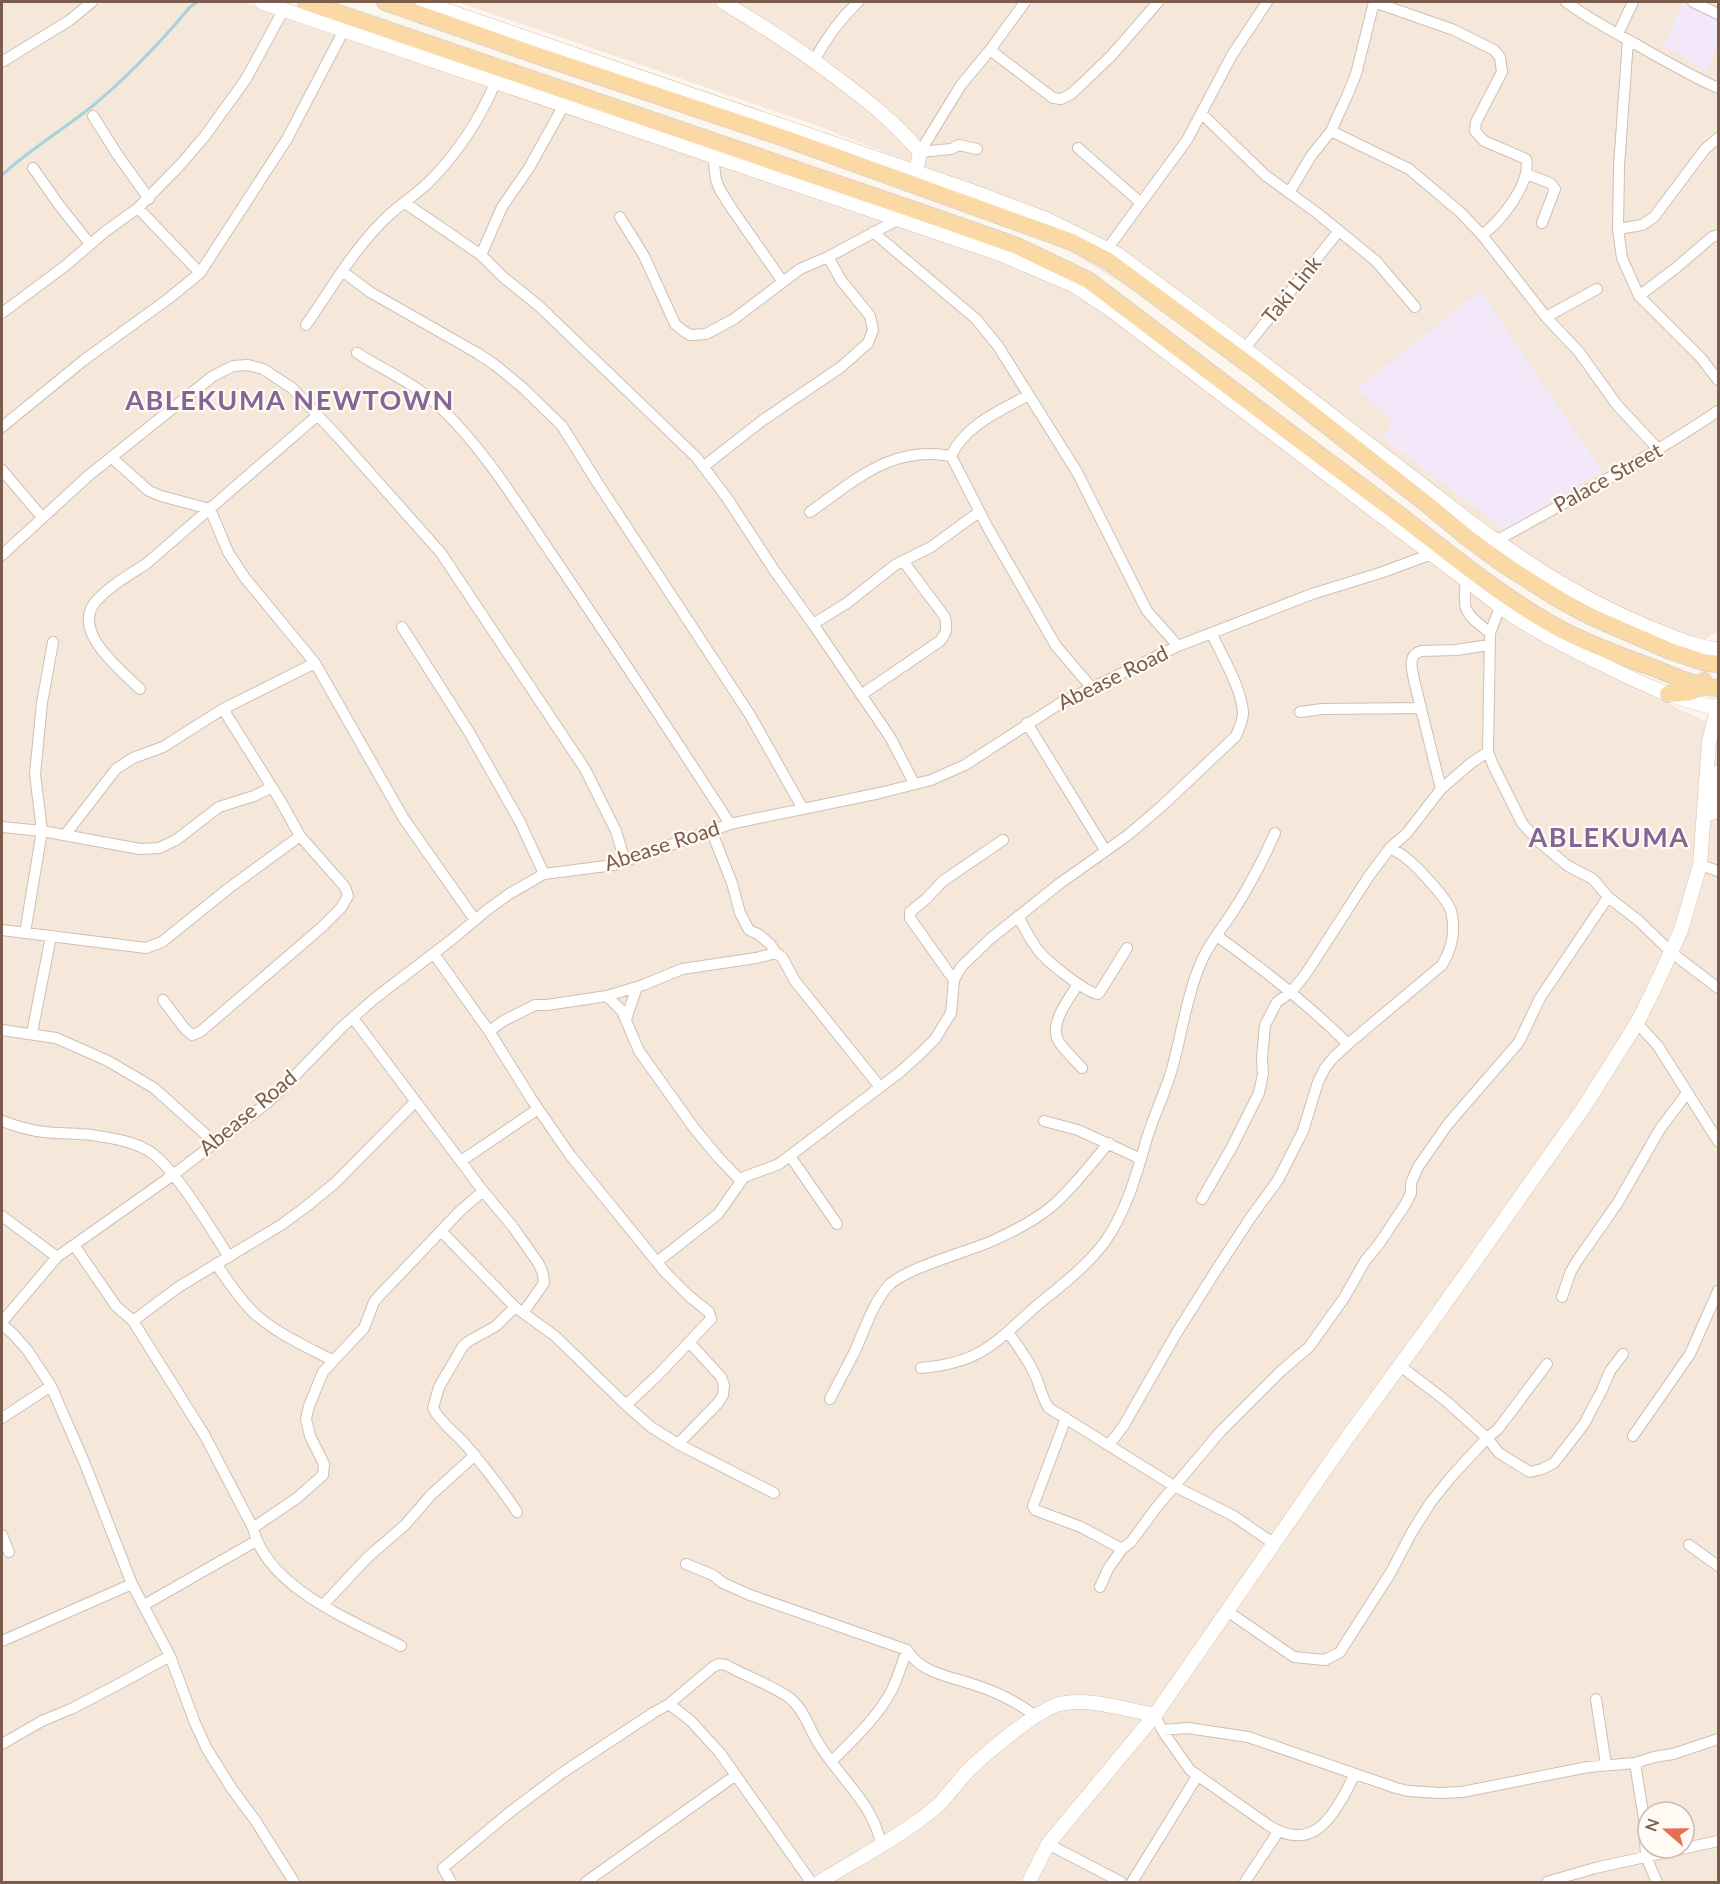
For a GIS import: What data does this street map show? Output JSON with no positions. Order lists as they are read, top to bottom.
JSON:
{
  "streets": {
    "street": ["Taki Link", "Palace Street", "Abease Road"]
  },
  "districts": ["ABLEKUMA NEWTOWN", "ABLEKUMA"],
  "north": "left"
}
